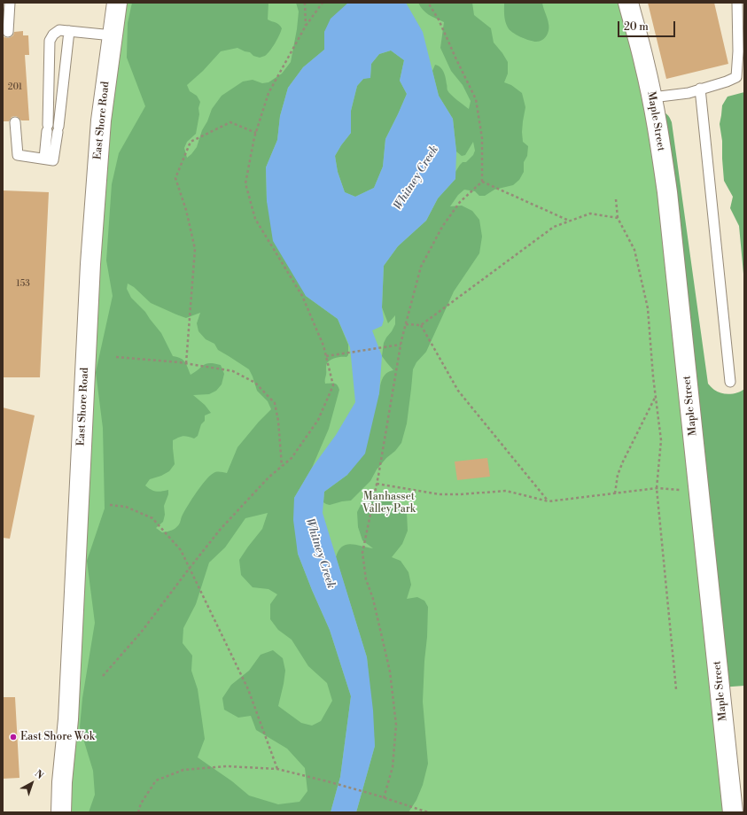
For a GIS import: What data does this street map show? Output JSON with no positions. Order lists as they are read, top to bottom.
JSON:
{
  "streets": {
    "street": ["East Shore Road", "Maple Street"]
  },
  "water": ["Whitney Creek"],
  "parks": ["Manhasset Valley Park"],
  "places": ["East Shore Wok"],
  "house_numbers": ["201", "153"],
  "scale_bar": "20 m",
  "north": "top right"
}
